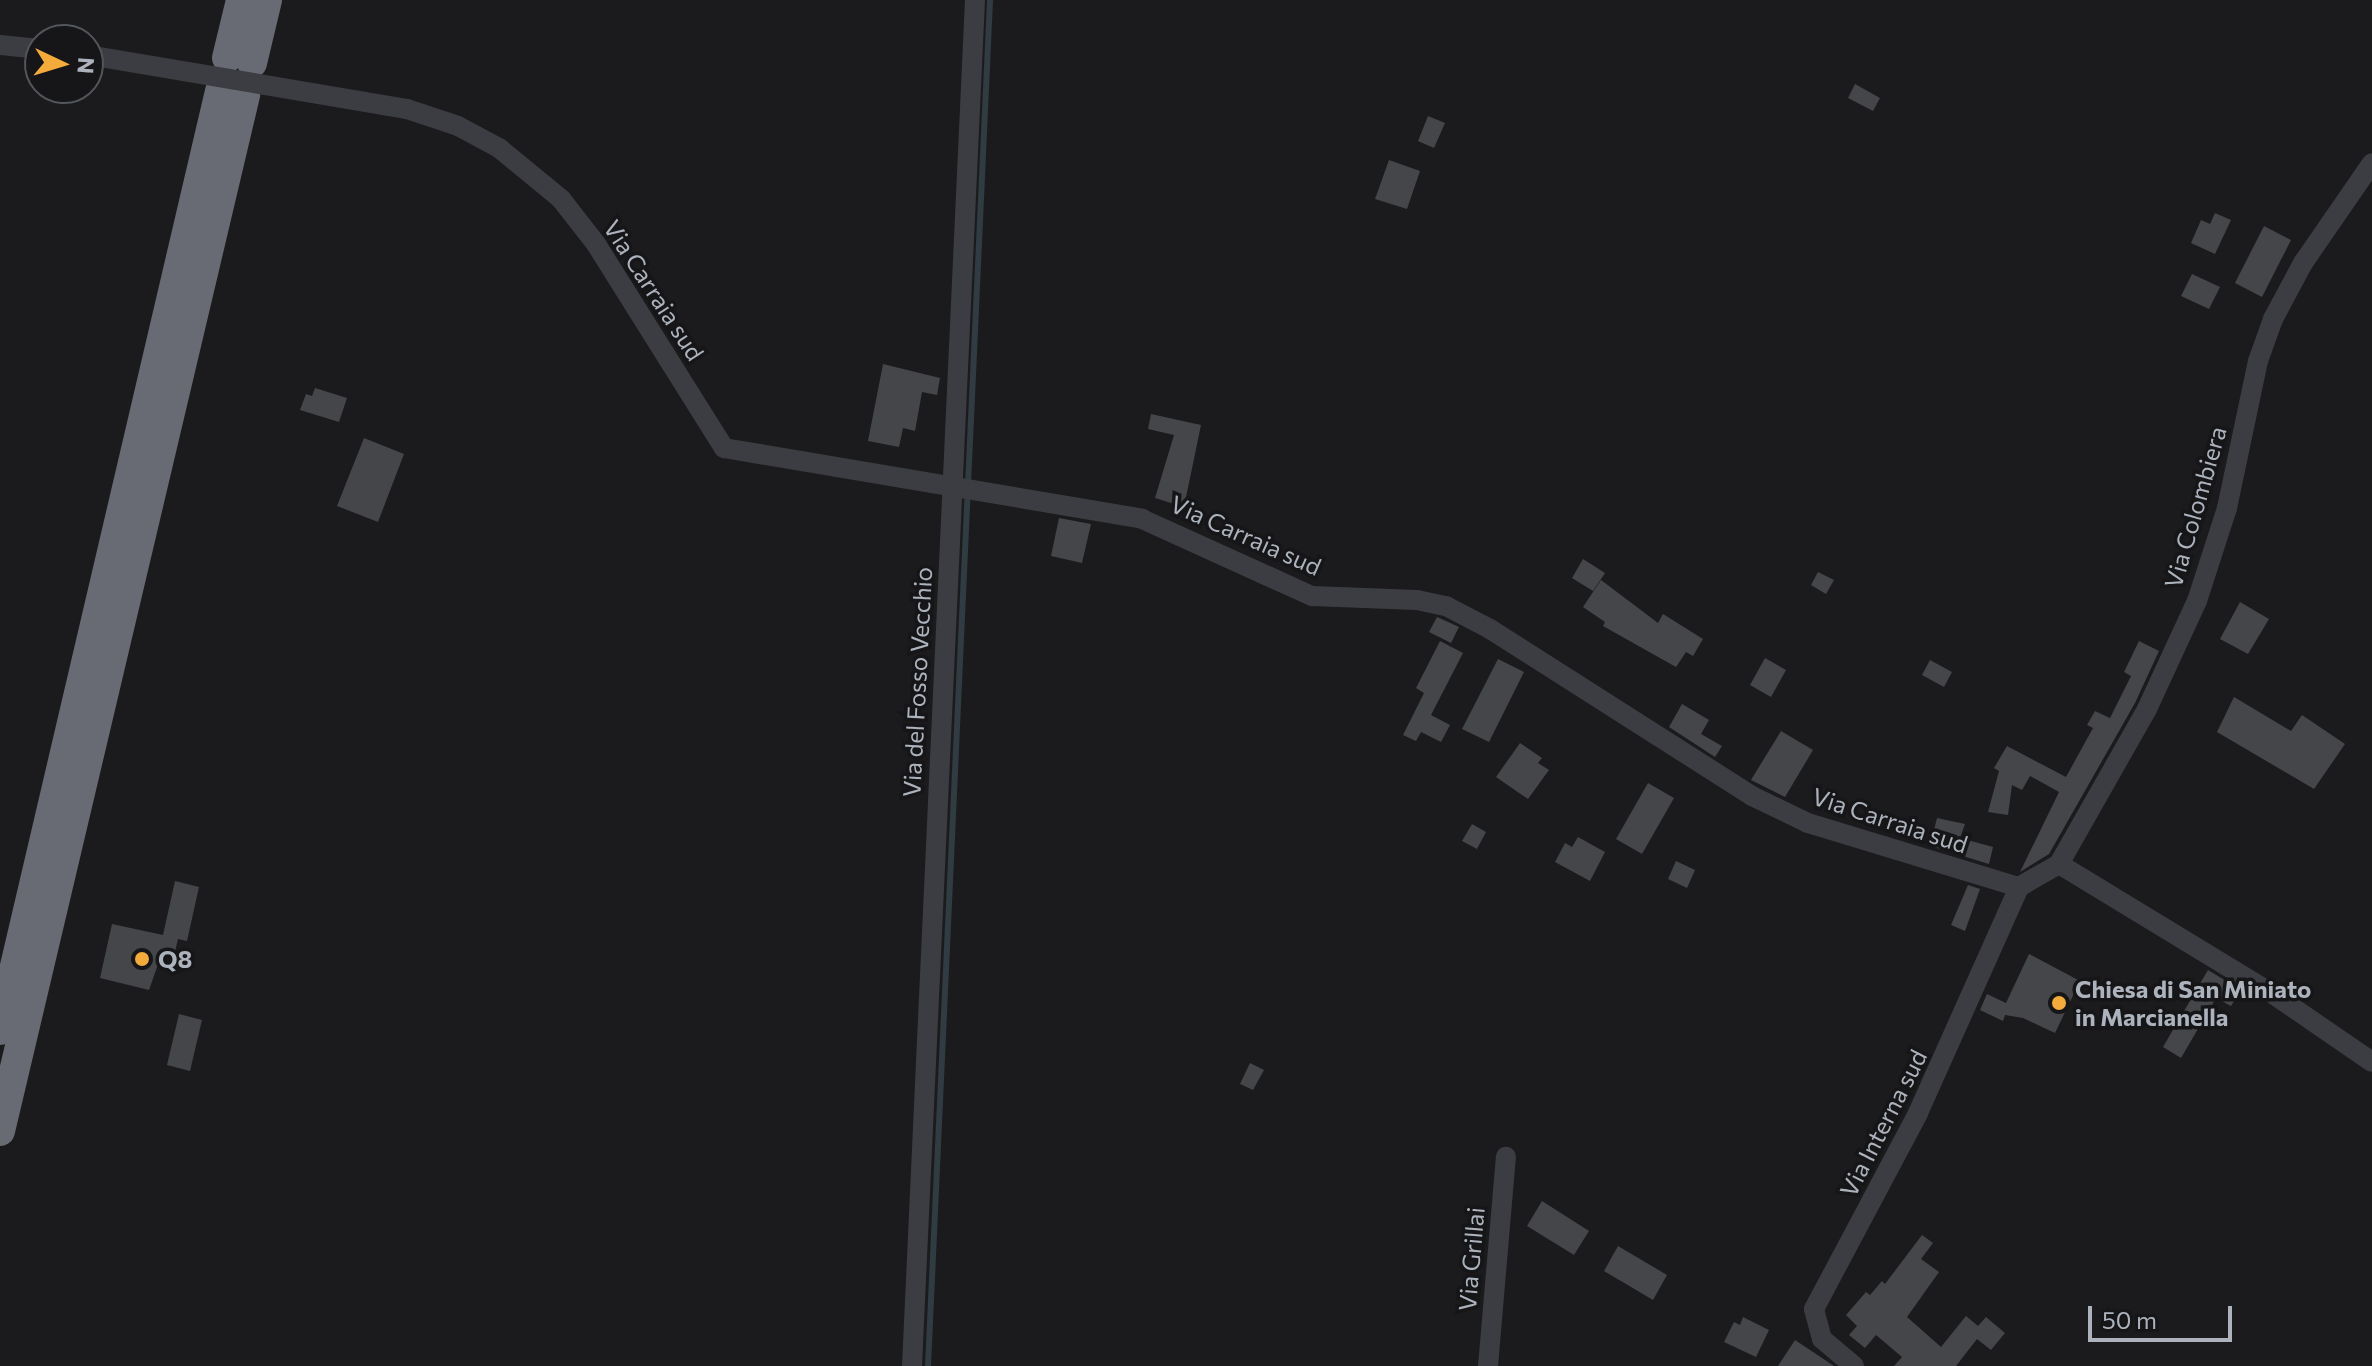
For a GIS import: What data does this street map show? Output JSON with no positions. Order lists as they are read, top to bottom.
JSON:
{
  "streets": {
    "street": [
      "Via Carraia sud",
      "Via Colombiera",
      "Via del Fosso Vecchio",
      "Via Interna sud",
      "Via Grillai"
    ]
  },
  "crossings": [
    ["Via Carraia sud", "Via del Fosso Vecchio"],
    ["Via Carraia sud", "Via Interna sud"]
  ],
  "places": ["Q8", "Chiesa di San Miniato in Marcianella"],
  "scale_bar": "50 m",
  "north": "right"
}
